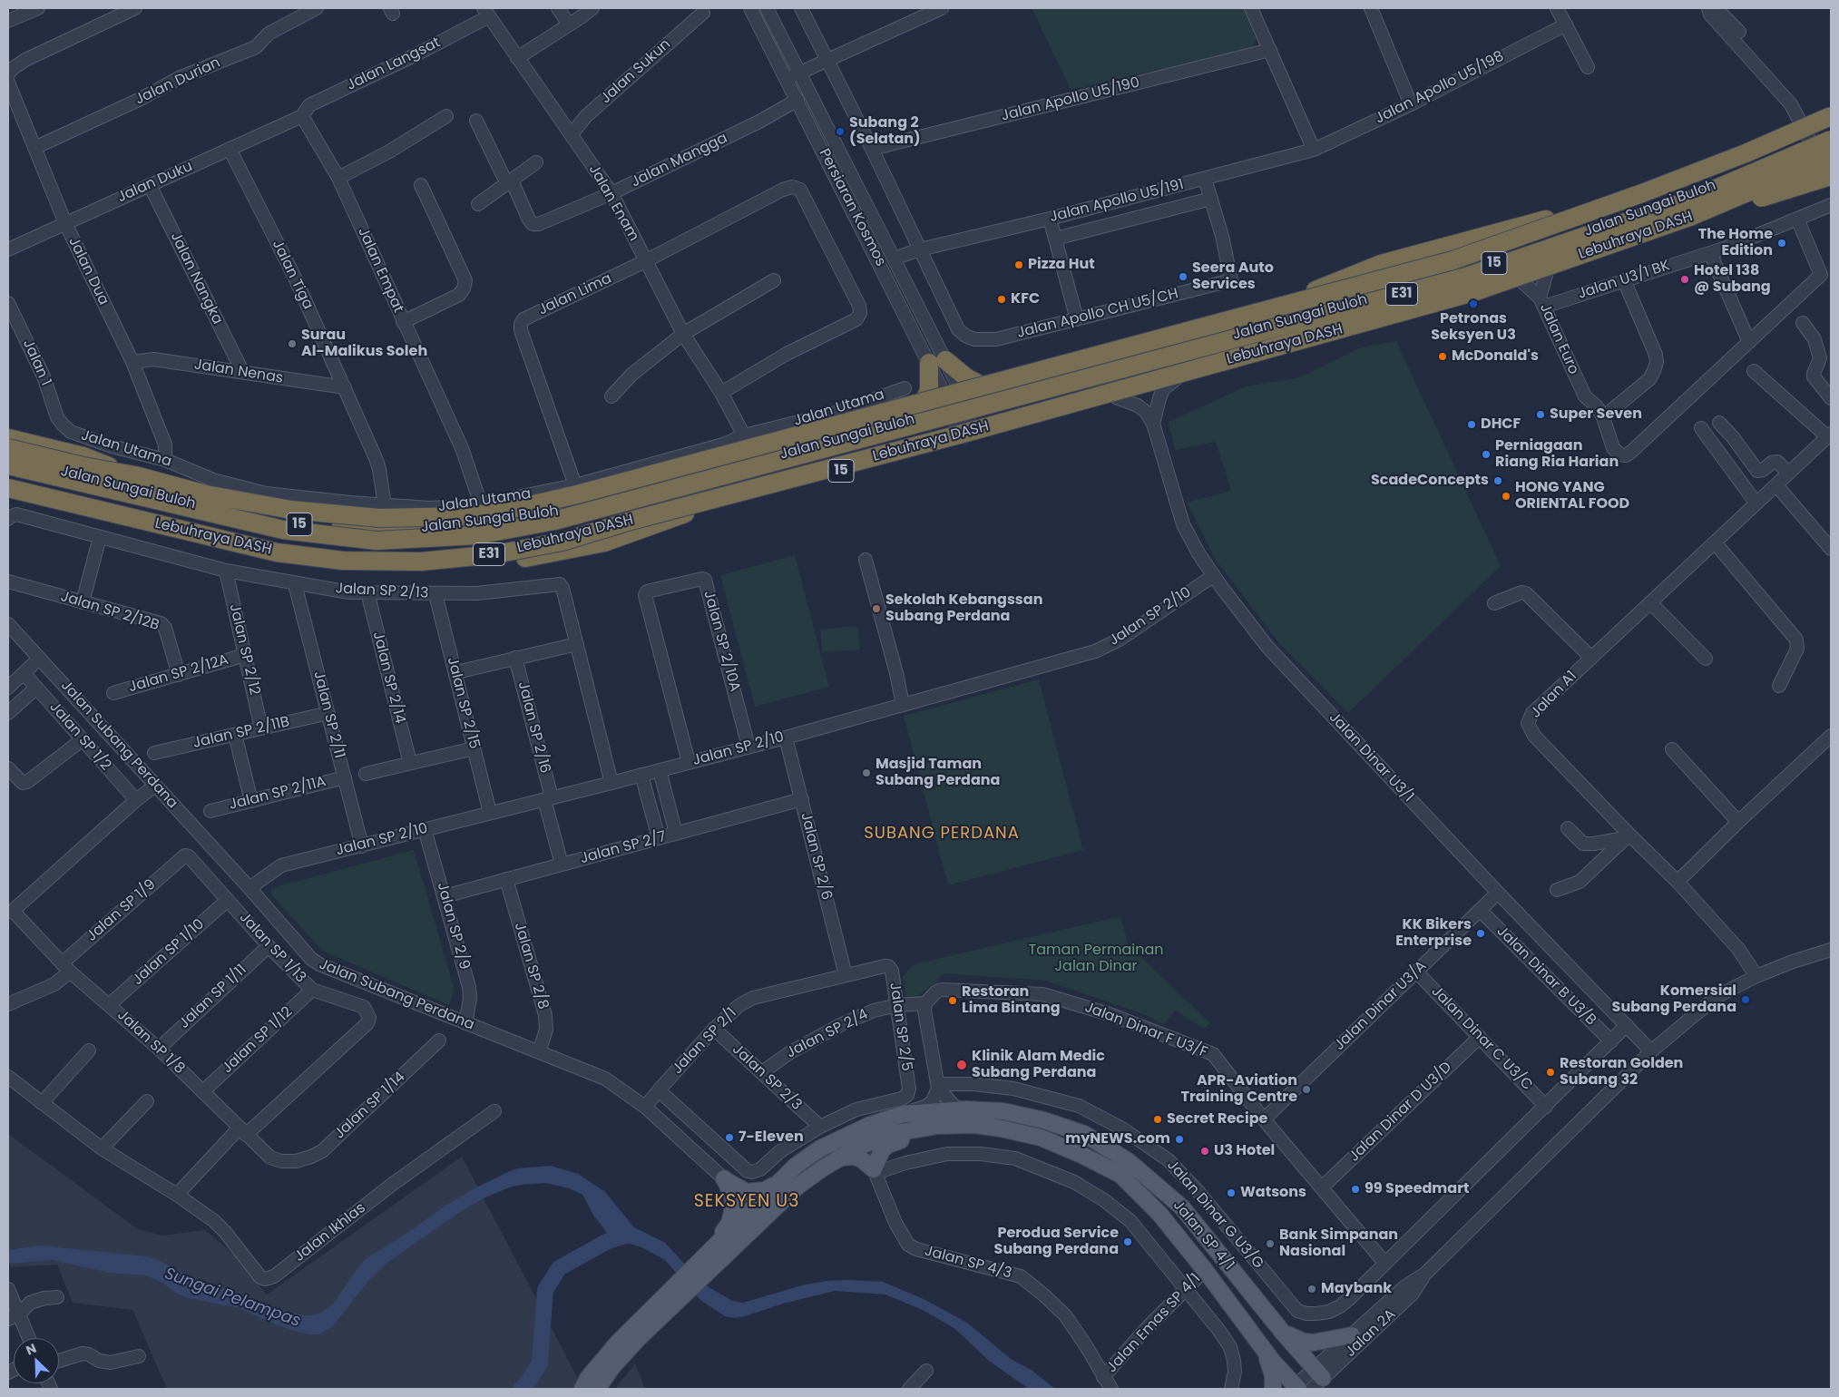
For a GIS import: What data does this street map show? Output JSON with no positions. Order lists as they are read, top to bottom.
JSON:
{
  "streets": {
    "highway": [
      "Jalan Sungai Buloh",
      "Lebuhraya DASH",
      "15",
      "E31"
    ],
    "main road": ["Jalan SP 4/1"],
    "street": [
      "Jalan Langsat",
      "Jalan Sukun",
      "Jalan Durian",
      "Jalan Apollo U5/198",
      "Jalan Apollo U5/190",
      "Jalan Mangga",
      "Jalan Duku",
      "Jalan Apollo U5/191",
      "Jalan Enam",
      "Persiaran Kosmos",
      "Jalan Empat",
      "Jalan Dua",
      "Jalan Tiga",
      "Jalan Nangka",
      "Jalan U3/1 BK",
      "Jalan Lima",
      "Jalan Apollo CH U5/CH",
      "Jalan Euro",
      "Jalan 1",
      "Jalan Nenas",
      "Jalan Utama",
      "Jalan SP 2/13",
      "Jalan SP 2/12B",
      "Jalan SP 2/10",
      "Jalan SP 2/10A",
      "Jalan SP 2/12",
      "Jalan SP 2/12A",
      "Jalan SP 2/14",
      "Jalan A1",
      "Jalan SP 2/15",
      "Jalan SP 2/11",
      "Jalan SP 2/16",
      "Jalan SP 2/11B",
      "Jalan SP 1/2",
      "Jalan Subang Perdana",
      "Jalan Dinar U3/1",
      "Jalan SP 2/11A",
      "Jalan SP 2/7",
      "Jalan SP 2/6",
      "Jalan SP 1/9",
      "Jalan SP 2/9",
      "Jalan SP 1/13",
      "Jalan SP 1/10",
      "Jalan SP 2/8",
      "Jalan Dinar B U3/B",
      "Jalan SP 1/11",
      "Jalan Dinar U3/A",
      "Jalan SP 2/5",
      "Jalan Dinar F U3/F",
      "Jalan SP 2/4",
      "Jalan Dinar C U3/C",
      "Jalan SP 1/12",
      "Jalan SP 2/1",
      "Jalan SP 1/8",
      "Jalan SP 2/3",
      "Jalan SP 1/14",
      "Jalan Dinar D U3/D",
      "Jalan Dinar G U3/G",
      "Jalan Ikhlas",
      "Jalan SP 4/3",
      "Jalan Emas SP 4/1",
      "Jalan 2A"
    ]
  },
  "crossings": [
    ["Jalan Langsat", "Jalan Duku"],
    ["Jalan Langsat", "Jalan Enam"],
    ["Jalan Langsat", "Jalan Empat"],
    ["Jalan Sukun", "Jalan Enam"],
    ["Jalan Durian", "Jalan Dua"],
    ["Jalan Apollo U5/198", "Jalan Apollo U5/191"],
    ["Jalan Mangga", "Jalan Enam"],
    ["Jalan Mangga", "Persiaran Kosmos"],
    ["Jalan Duku", "Jalan Empat"],
    ["Jalan Duku", "Jalan Dua"],
    ["Jalan Duku", "Jalan Tiga"],
    ["Jalan Duku", "Jalan Nangka"],
    ["Jalan Apollo U5/191", "Persiaran Kosmos"],
    ["Jalan Apollo U5/191", "Jalan Apollo CH U5/CH"],
    ["Jalan Enam", "Jalan Lima"],
    ["Jalan Enam", "Jalan Utama"],
    ["Persiaran Kosmos", "Jalan Sungai Buloh"],
    ["Jalan Sungai Buloh", "Lebuhraya DASH"],
    ["Jalan Empat", "Jalan Utama"],
    ["Jalan Dua", "Jalan Nenas"],
    ["Jalan Dua", "Jalan Utama"],
    ["Jalan Tiga", "Jalan Nenas"],
    ["Jalan Tiga", "Jalan Utama"],
    ["Jalan Nangka", "Jalan Nenas"],
    ["Jalan U3/1 BK", "Jalan Euro"],
    ["Jalan Lima", "Jalan Utama"],
    ["Jalan 1", "Jalan Utama"],
    ["Jalan SP 2/13", "Jalan SP 2/10"],
    ["Jalan SP 2/13", "Jalan SP 2/12"],
    ["Jalan SP 2/13", "Jalan SP 2/14"],
    ["Jalan SP 2/13", "Jalan SP 2/15"],
    ["Jalan SP 2/13", "Jalan SP 2/11"],
    ["Jalan SP 2/12B", "Jalan SP 2/12A"],
    ["Jalan SP 2/10", "Jalan SP 2/10A"],
    ["Jalan SP 2/10", "Jalan SP 2/15"],
    ["Jalan SP 2/10", "Jalan SP 2/11"],
    ["Jalan SP 2/10", "Jalan SP 2/16"],
    ["Jalan SP 2/10", "Jalan Subang Perdana"],
    ["Jalan SP 2/10", "Jalan Dinar U3/1"],
    ["Jalan SP 2/10", "Jalan SP 2/6"],
    ["Jalan SP 2/10", "Jalan SP 2/9"],
    ["Jalan SP 2/12", "Jalan SP 2/12A"],
    ["Jalan SP 2/12", "Jalan SP 2/11B"],
    ["Jalan SP 2/11", "Jalan SP 2/11B"],
    ["Jalan SP 2/11", "Jalan SP 2/11A"],
    ["Jalan SP 2/16", "Jalan SP 2/7"],
    ["Jalan SP 1/2", "Jalan SP 1/8"],
    ["Jalan Subang Perdana", "Jalan SP 2/9"],
    ["Jalan Subang Perdana", "Jalan SP 2/8"],
    ["Jalan Subang Perdana", "Jalan SP 2/1"],
    ["Jalan Subang Perdana", "Jalan SP 1/8"],
    ["Jalan Subang Perdana", "Jalan SP 4/1"],
    ["Jalan Dinar U3/1", "Jalan Dinar U3/A"],
    ["Jalan Dinar U3/1", "Jalan Dinar G U3/G"],
    ["Jalan SP 2/7", "Jalan SP 2/6"],
    ["Jalan SP 2/7", "Jalan SP 2/9"],
    ["Jalan SP 2/7", "Jalan SP 2/8"],
    ["Jalan SP 2/6", "Jalan SP 2/5"],
    ["Jalan SP 2/6", "Jalan SP 2/1"],
    ["Jalan SP 1/9", "Jalan SP 1/13"],
    ["Jalan SP 1/9", "Jalan SP 1/8"],
    ["Jalan SP 1/13", "Jalan SP 1/10"],
    ["Jalan SP 1/13", "Jalan SP 1/11"],
    ["Jalan SP 1/13", "Jalan SP 1/12"],
    ["Jalan SP 1/13", "Jalan SP 1/8"],
    ["Jalan SP 1/10", "Jalan SP 1/8"],
    ["Jalan Dinar B U3/B", "Jalan Dinar U3/A"],
    ["Jalan Dinar B U3/B", "Jalan Dinar G U3/G"],
    ["Jalan SP 1/11", "Jalan SP 1/8"],
    ["Jalan Dinar U3/A", "Jalan Dinar F U3/F"],
    ["Jalan Dinar U3/A", "Jalan Dinar C U3/C"],
    ["Jalan SP 2/5", "Jalan SP 2/4"],
    ["Jalan SP 2/5", "Jalan SP 2/1"],
    ["Jalan SP 2/5", "Jalan SP 2/3"],
    ["Jalan Dinar F U3/F", "Jalan SP 2/4"],
    ["Jalan Dinar F U3/F", "Jalan Dinar D U3/D"],
    ["Jalan Dinar F U3/F", "Jalan Dinar G U3/G"],
    ["Jalan SP 2/4", "Jalan SP 2/3"],
    ["Jalan Dinar C U3/C", "Jalan Dinar D U3/D"],
    ["Jalan Dinar C U3/C", "Jalan Dinar G U3/G"],
    ["Jalan SP 1/12", "Jalan SP 1/8"],
    ["Jalan SP 2/1", "Jalan SP 2/3"],
    ["Jalan SP 1/8", "Jalan SP 1/14"],
    ["Jalan SP 4/1", "Jalan SP 4/3"],
    ["Jalan SP 4/1", "Jalan Emas SP 4/1"],
    ["Jalan SP 4/1", "Jalan 2A"],
    ["Jalan SP 4/3", "Jalan Emas SP 4/1"]
  ],
  "districts": ["SUBANG PERDANA", "SEKSYEN U3"],
  "water": ["Sungai Pelampas"],
  "parks": ["Taman Permainan Jalan Dinar"],
  "places": [
    "Subang 2 (Selatan)",
    "The Home Edition",
    "Pizza Hut",
    "Seera Auto Services",
    "Hotel 138 @ Subang",
    "KFC",
    "Petronas Seksyen U3",
    "Surau Al-Malikus Soleh",
    "McDonald's",
    "Super Seven",
    "DHCF",
    "Perniagaan Riang Ria Harian",
    "ScadeConcepts",
    "HONG YANG ORIENTAL FOOD",
    "Sekolah Kebangssan Subang Perdana",
    "Masjid Taman Subang Perdana",
    "KK Bikers Enterprise",
    "Komersial Subang Perdana",
    "Restoran Lima Bintang",
    "Klinik Alam Medic Subang Perdana",
    "Restoran Golden Subang 32",
    "APR-Aviation Training Centre",
    "Secret Recipe",
    "7-Eleven",
    "myNEWS.com",
    "U3 Hotel",
    "99 Speedmart",
    "Watsons",
    "Perodua Service Subang Perdana",
    "Bank Simpanan Nasional",
    "Maybank"
  ],
  "north": "top left"
}
